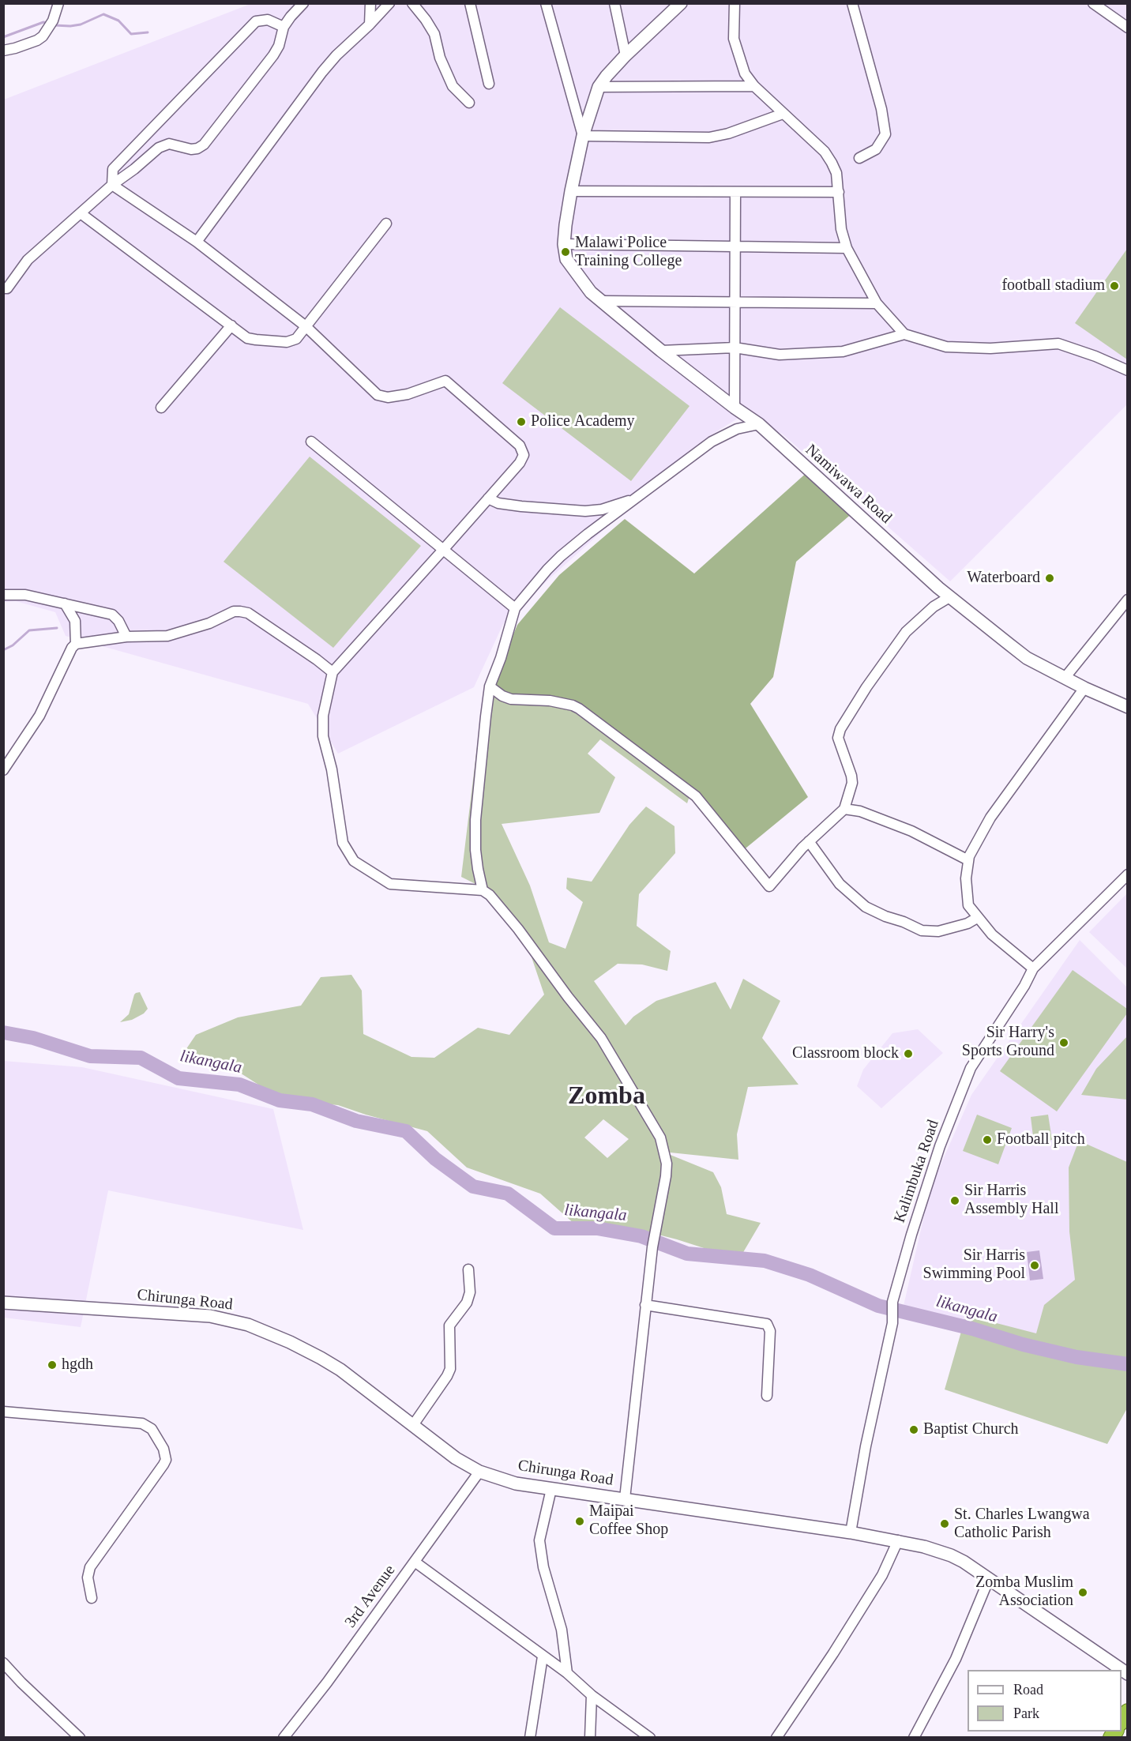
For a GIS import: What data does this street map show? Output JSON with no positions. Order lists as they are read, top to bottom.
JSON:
{
  "streets": {
    "street": [
      "Namiwawa Road",
      "Kalimbuka Road",
      "Chirunga Road",
      "3rd Avenue"
    ]
  },
  "crossings": [
    ["Kalimbuka Road", "Chirunga Road"],
    ["Chirunga Road", "3rd Avenue"]
  ],
  "districts": ["Zomba"],
  "water": ["likangala"],
  "places": [
    "Malawi Police Training College",
    "football stadium",
    "Police Academy",
    "Waterboard",
    "Sir Harry's Sports Ground",
    "Classroom block",
    "Football pitch",
    "Sir Harris Assembly Hall",
    "Sir Harris Swimming Pool",
    "hgdh",
    "Baptist Church",
    "Maipai Coffee Shop",
    "St. Charles Lwangwa Catholic Parish",
    "Zomba Muslim Association"
  ],
  "legend": ["Road", "Park"]
}
